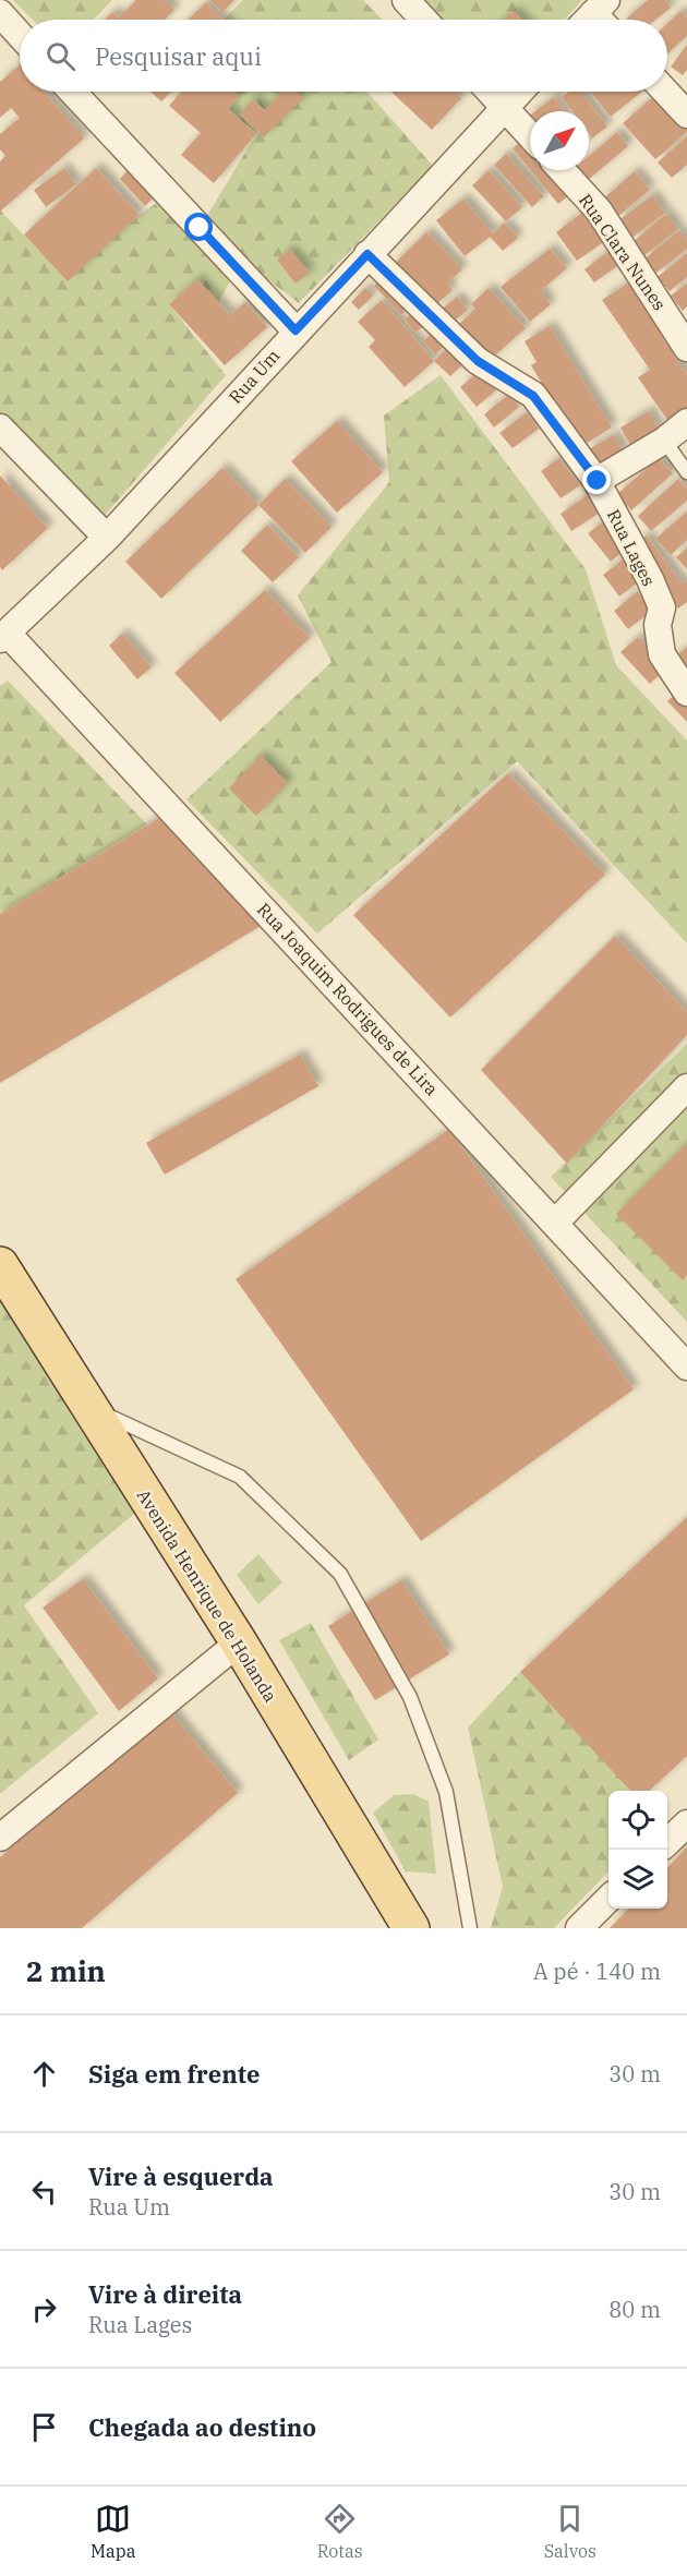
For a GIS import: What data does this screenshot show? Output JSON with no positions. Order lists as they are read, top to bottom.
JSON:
{
  "streets": {
    "main road": ["Avenida Henrique de Holanda"],
    "street": [
      "Rua Clara Nunes",
      "Rua Um",
      "Rua Lages",
      "Rua Joaquim Rodrigues de Lira"
    ]
  },
  "crossings": [
    ["Rua Um", "Rua Lages"],
    ["Rua Um", "Rua Joaquim Rodrigues de Lira"]
  ],
  "north": "top right",
  "page": {
    "search": "Pesquisar aqui",
    "heading": ["2 min", "A pé · 140 m"],
    "list": [
      ["Siga em frente", "30 m"],
      ["Vire à esquerda", "Rua Um", "30 m"],
      ["Vire à direita", "Rua Lages", "80 m"],
      "Chegada ao destino"
    ],
    "nav": ["Mapa", "Rotas", "Salvos"]
  }
}
